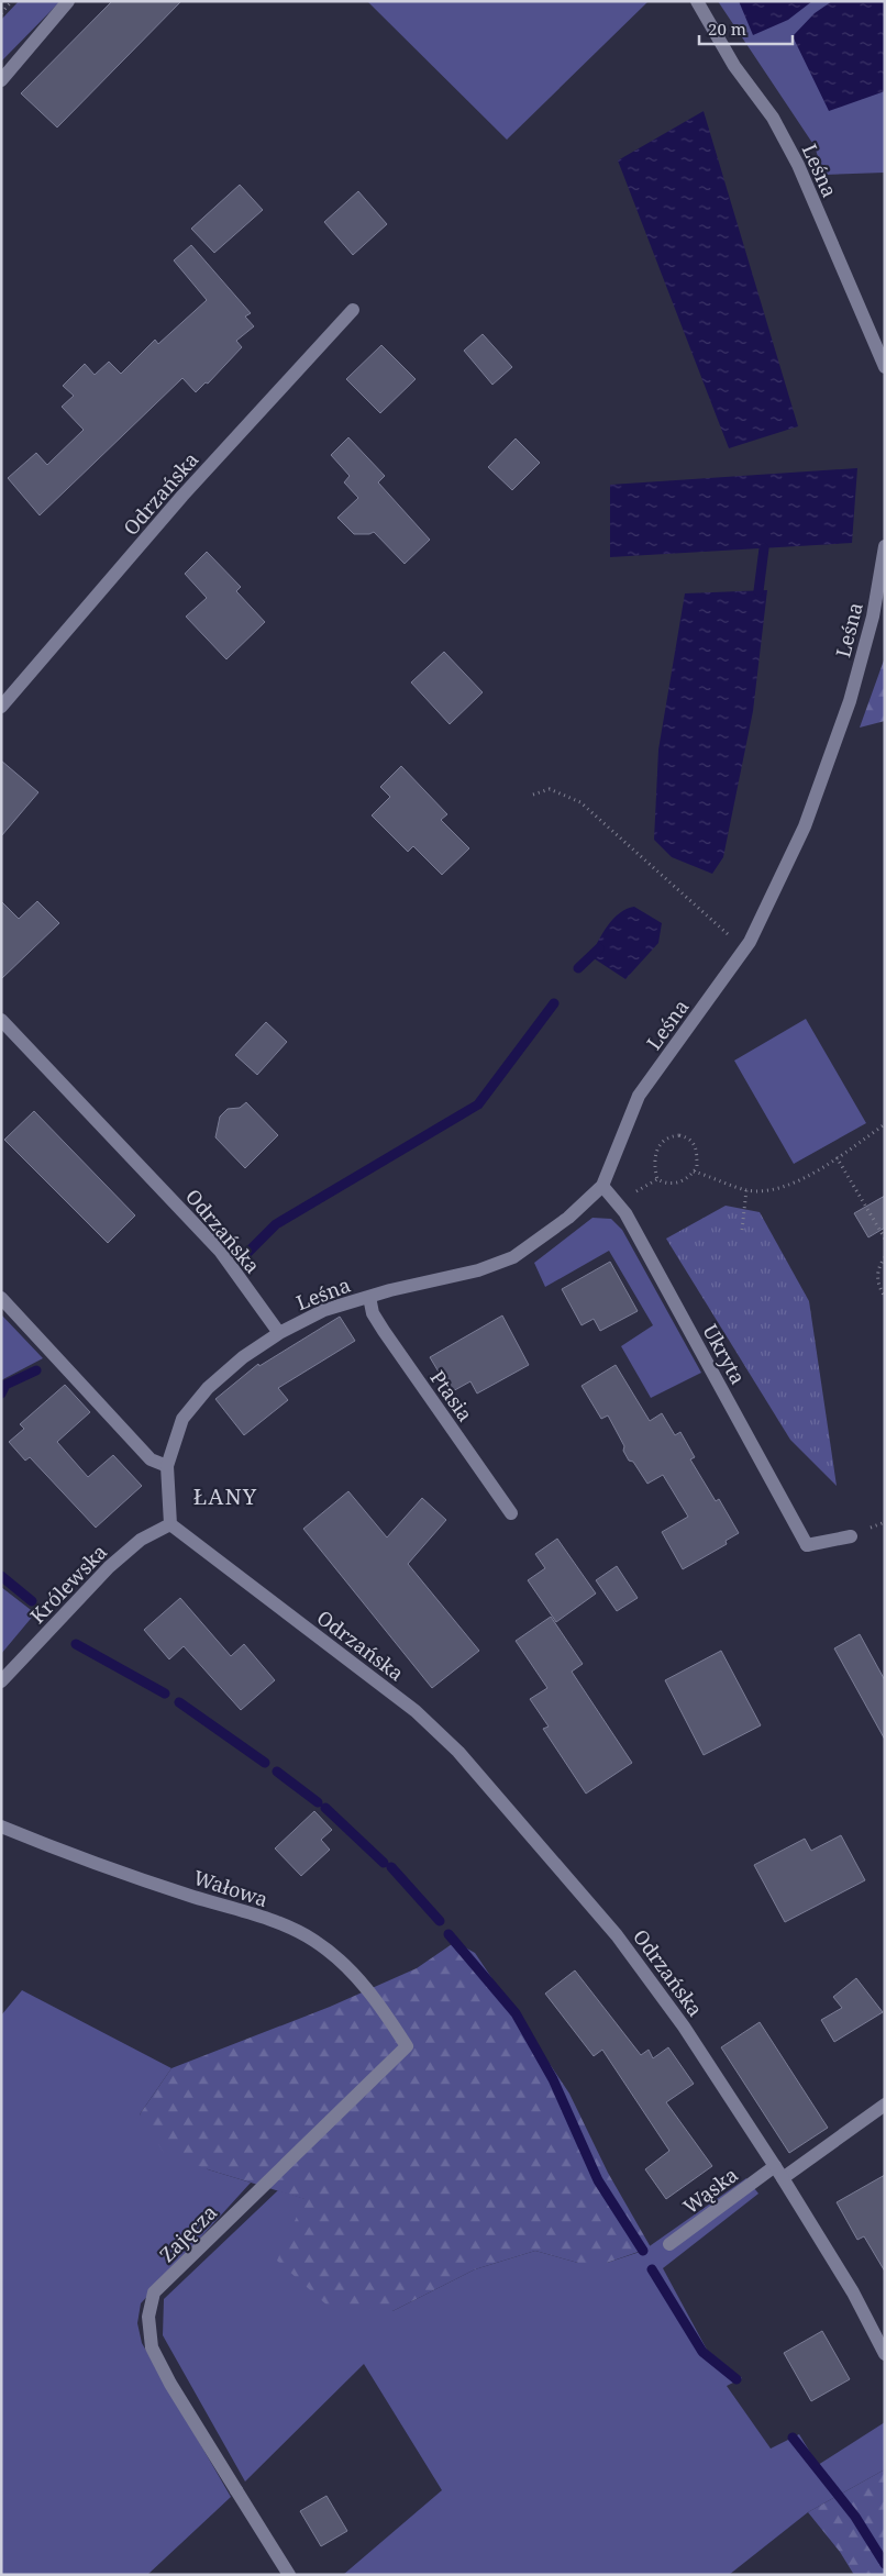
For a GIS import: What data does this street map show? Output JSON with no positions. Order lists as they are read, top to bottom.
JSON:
{
  "streets": {
    "street": [
      "Leśna",
      "Odrzańska",
      "Ukryta",
      "Ptasia",
      "Królewska",
      "Wałowa",
      "Wąska",
      "Zajęcza"
    ]
  },
  "crossings": [
    ["Leśna", "Odrzańska"],
    ["Leśna", "Ukryta"],
    ["Leśna", "Ptasia"],
    ["Odrzańska", "Królewska"],
    ["Odrzańska", "Wąska"],
    ["Wałowa", "Zajęcza"]
  ],
  "districts": ["ŁANY"],
  "scale_bar": "20 m"
}
